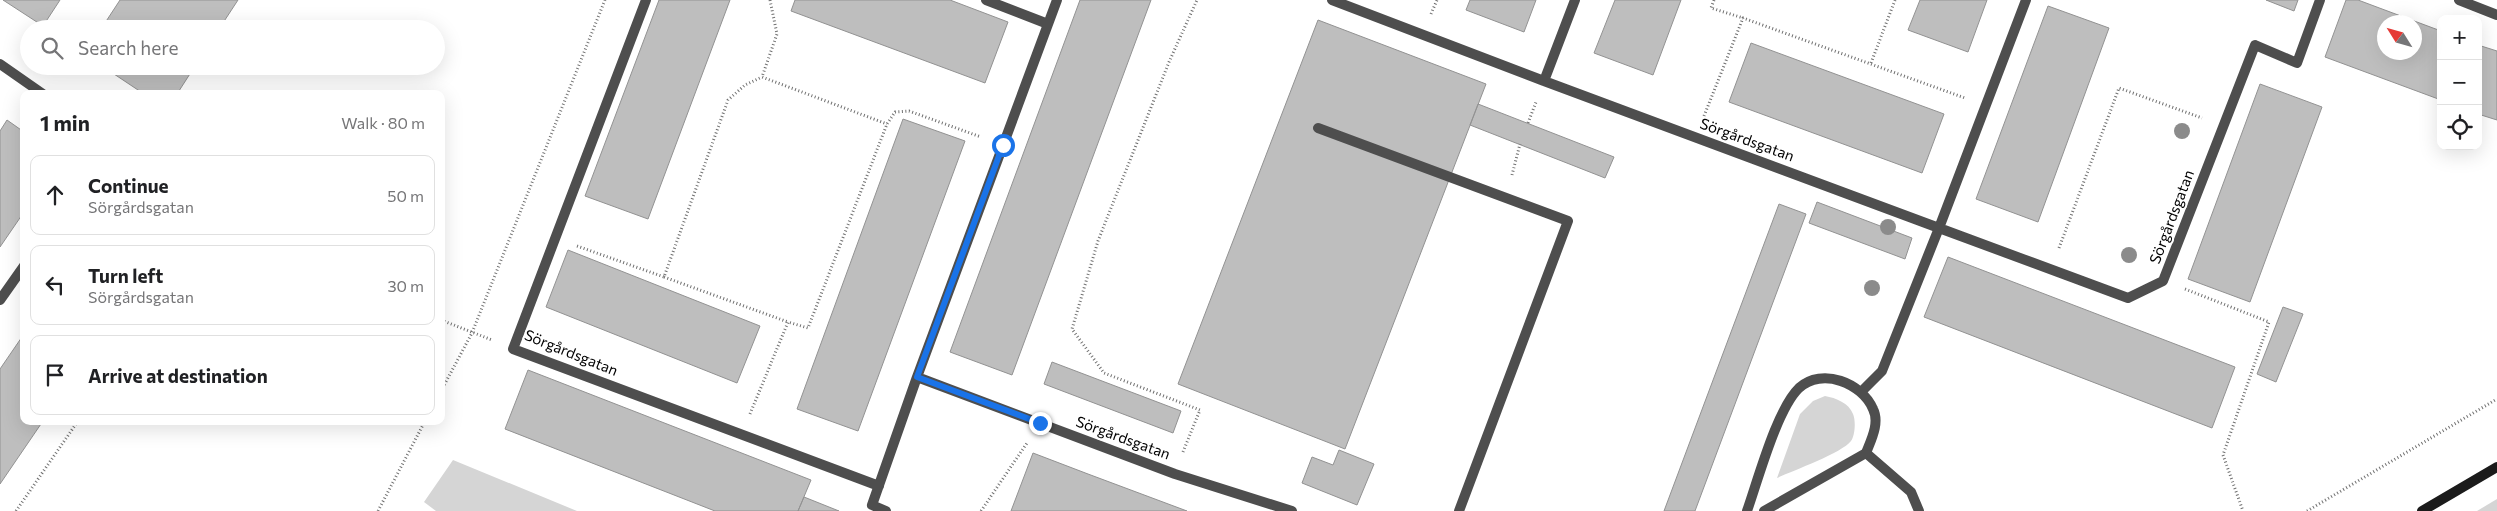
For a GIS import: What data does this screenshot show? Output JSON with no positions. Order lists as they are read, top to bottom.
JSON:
{
  "streets": {
    "street": ["Sörgårdsgatan"]
  },
  "north": "top left",
  "page": {
    "map_buttons": ["+", "−"],
    "search": "Search here",
    "heading": ["1 min", "Walk · 80 m"],
    "list": [
      ["Continue", "Sörgårdsgatan", "50 m"],
      ["Turn left", "Sörgårdsgatan", "30 m"],
      "Arrive at destination"
    ]
  }
}
